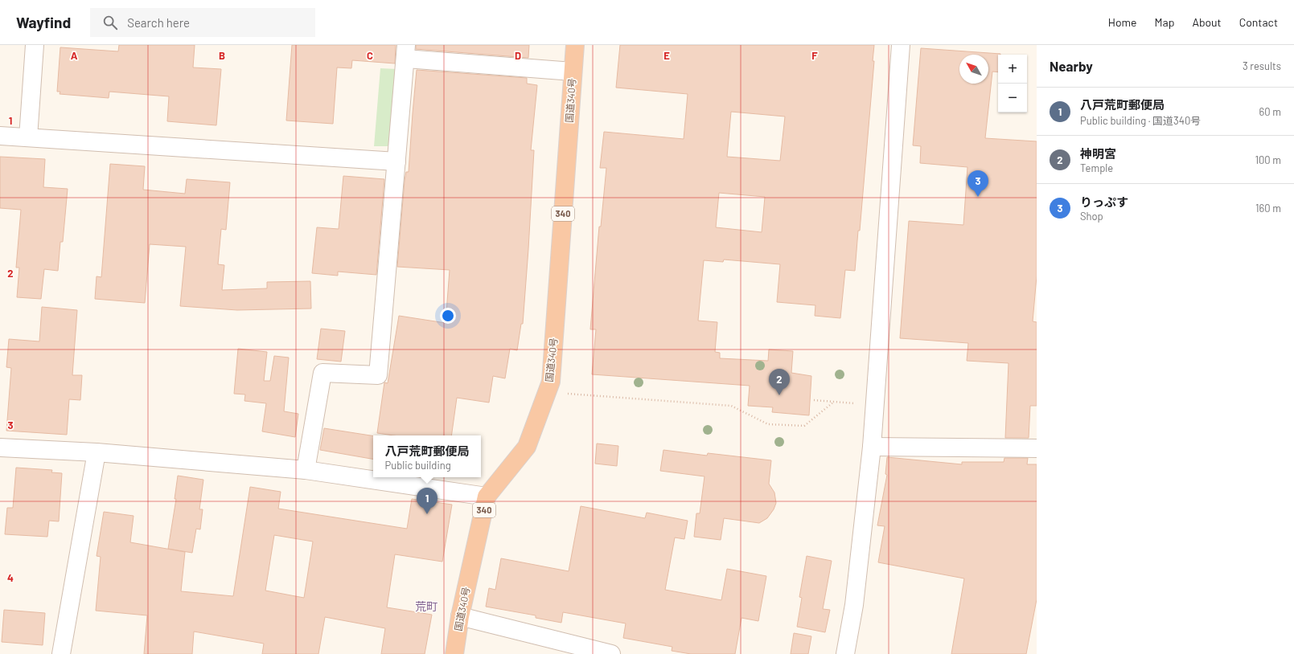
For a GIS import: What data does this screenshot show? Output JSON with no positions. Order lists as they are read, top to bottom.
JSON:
{
  "streets": {
    "highway": ["国道340号", "340"]
  },
  "districts": ["荒町"],
  "north": "top left",
  "page": {
    "header": "Wayfind",
    "search": "Search here",
    "nav": [
      "Home",
      "Map",
      "About",
      "Contact"
    ],
    "heading": ["Nearby", "3 results"],
    "map_buttons": ["+", "−"],
    "list": [
      {
        "mark": "1",
        "name": "八戸荒町郵便局",
        "note": "Public building · 国道340号",
        "value": "60 m"
      },
      {
        "mark": "2",
        "name": "神明宮",
        "note": "Temple",
        "value": "100 m"
      },
      {
        "mark": "3",
        "name": "りっぷす",
        "note": "Shop",
        "value": "160 m"
      }
    ],
    "pins": ["3", "2", "1"],
    "popup": ["八戸荒町郵便局", "Public building"]
  },
  "grid": {
    "columns": [
      "A",
      "B",
      "C",
      "D",
      "E",
      "F"
    ],
    "rows": [
      "1",
      "2",
      "3",
      "4"
    ]
  }
}
